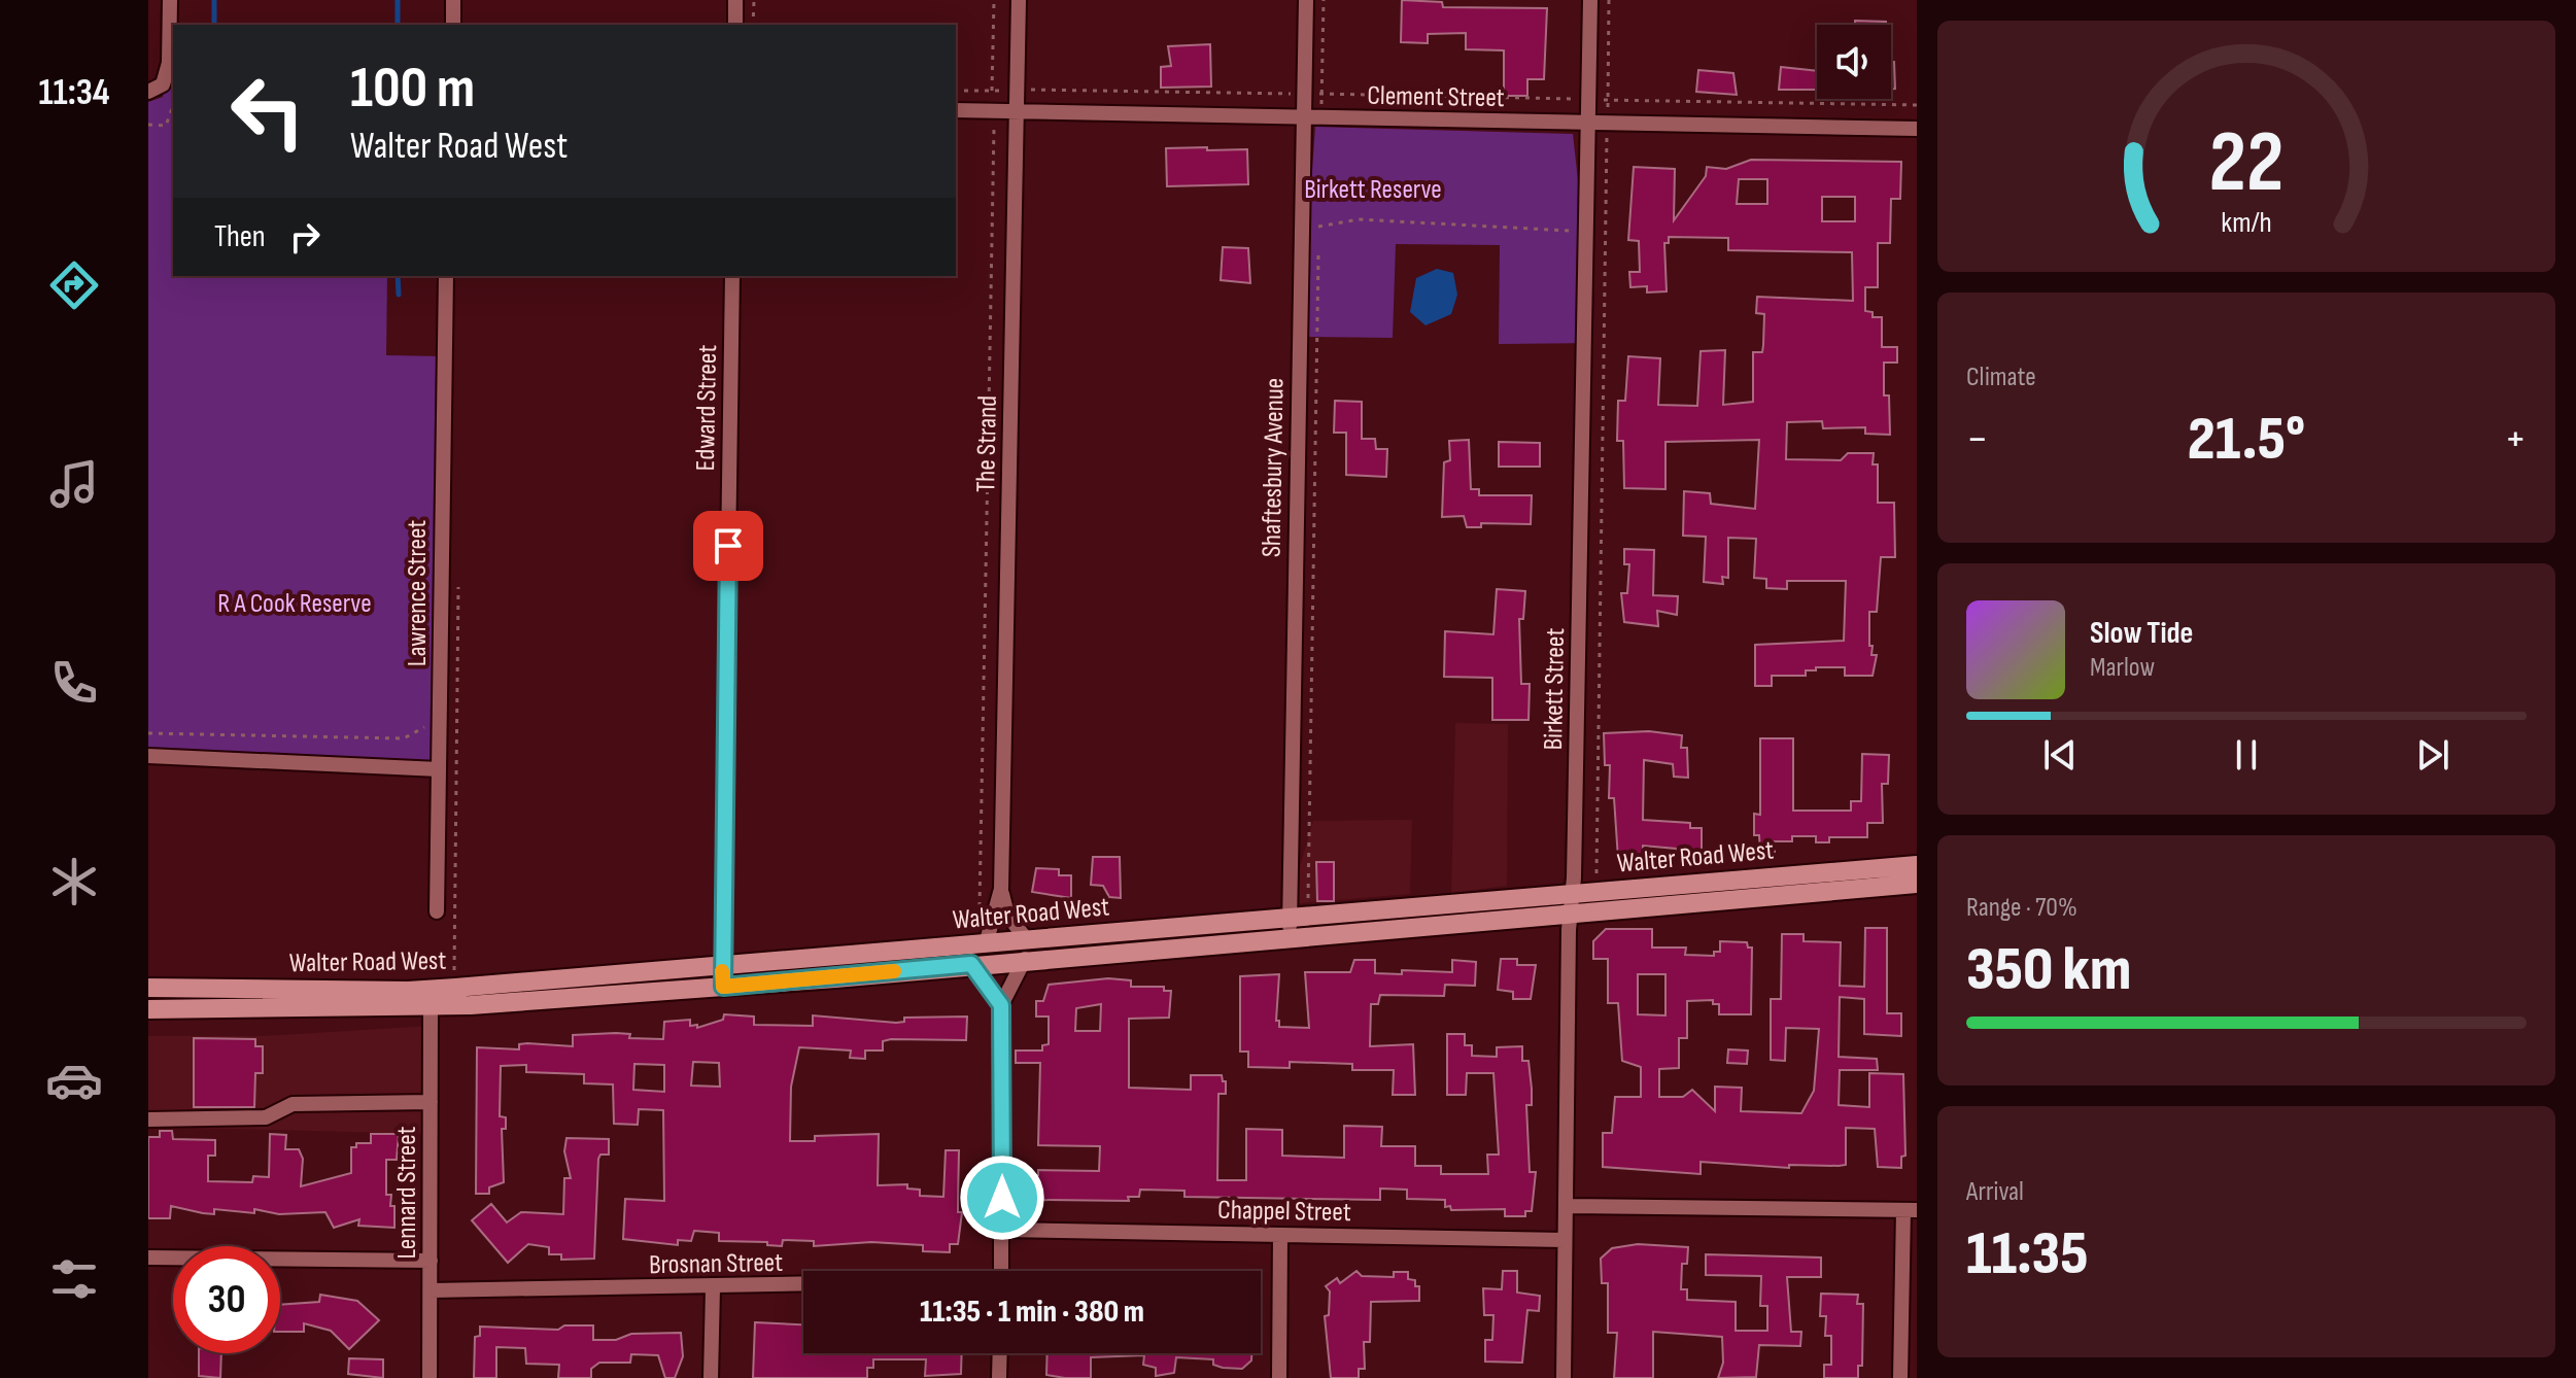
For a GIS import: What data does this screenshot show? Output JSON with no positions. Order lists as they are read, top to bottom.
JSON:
{
  "streets": {
    "main road": ["Walter Road West"],
    "street": [
      "Clement Street",
      "Edward Street",
      "The Strand",
      "Shaftesbury Avenue",
      "Lawrence Street",
      "Birkett Street",
      "Lennard Street",
      "Chappel Street",
      "Brosnan Street"
    ]
  },
  "crossings": [
    ["Clement Street", "The Strand"],
    ["Clement Street", "Shaftesbury Avenue"],
    ["Clement Street", "Birkett Street"],
    ["Edward Street", "Walter Road West"],
    ["The Strand", "Walter Road West"],
    ["Shaftesbury Avenue", "Walter Road West"],
    ["Birkett Street", "Walter Road West"],
    ["Birkett Street", "Chappel Street"],
    ["Walter Road West", "Lennard Street"],
    ["Lennard Street", "Brosnan Street"]
  ],
  "parks": ["Birkett Reserve", "R A Cook Reserve"],
  "page": {
    "tabs": "11:34",
    "turn": ["100 m", "Walter Road West"],
    "then": "Then",
    "tile": [
      "Climate",
      ["Range · 70%", "350 km"],
      ["Arrival", "11:35"]
    ],
    "heat": ["−", "21.5°", "+"],
    "song": ["Slow Tide", "Marlow"],
    "limit": "30",
    "trip": "11:35 · 1 min · 380 m",
    "gauge": ["22", "km/h"]
  }
}
